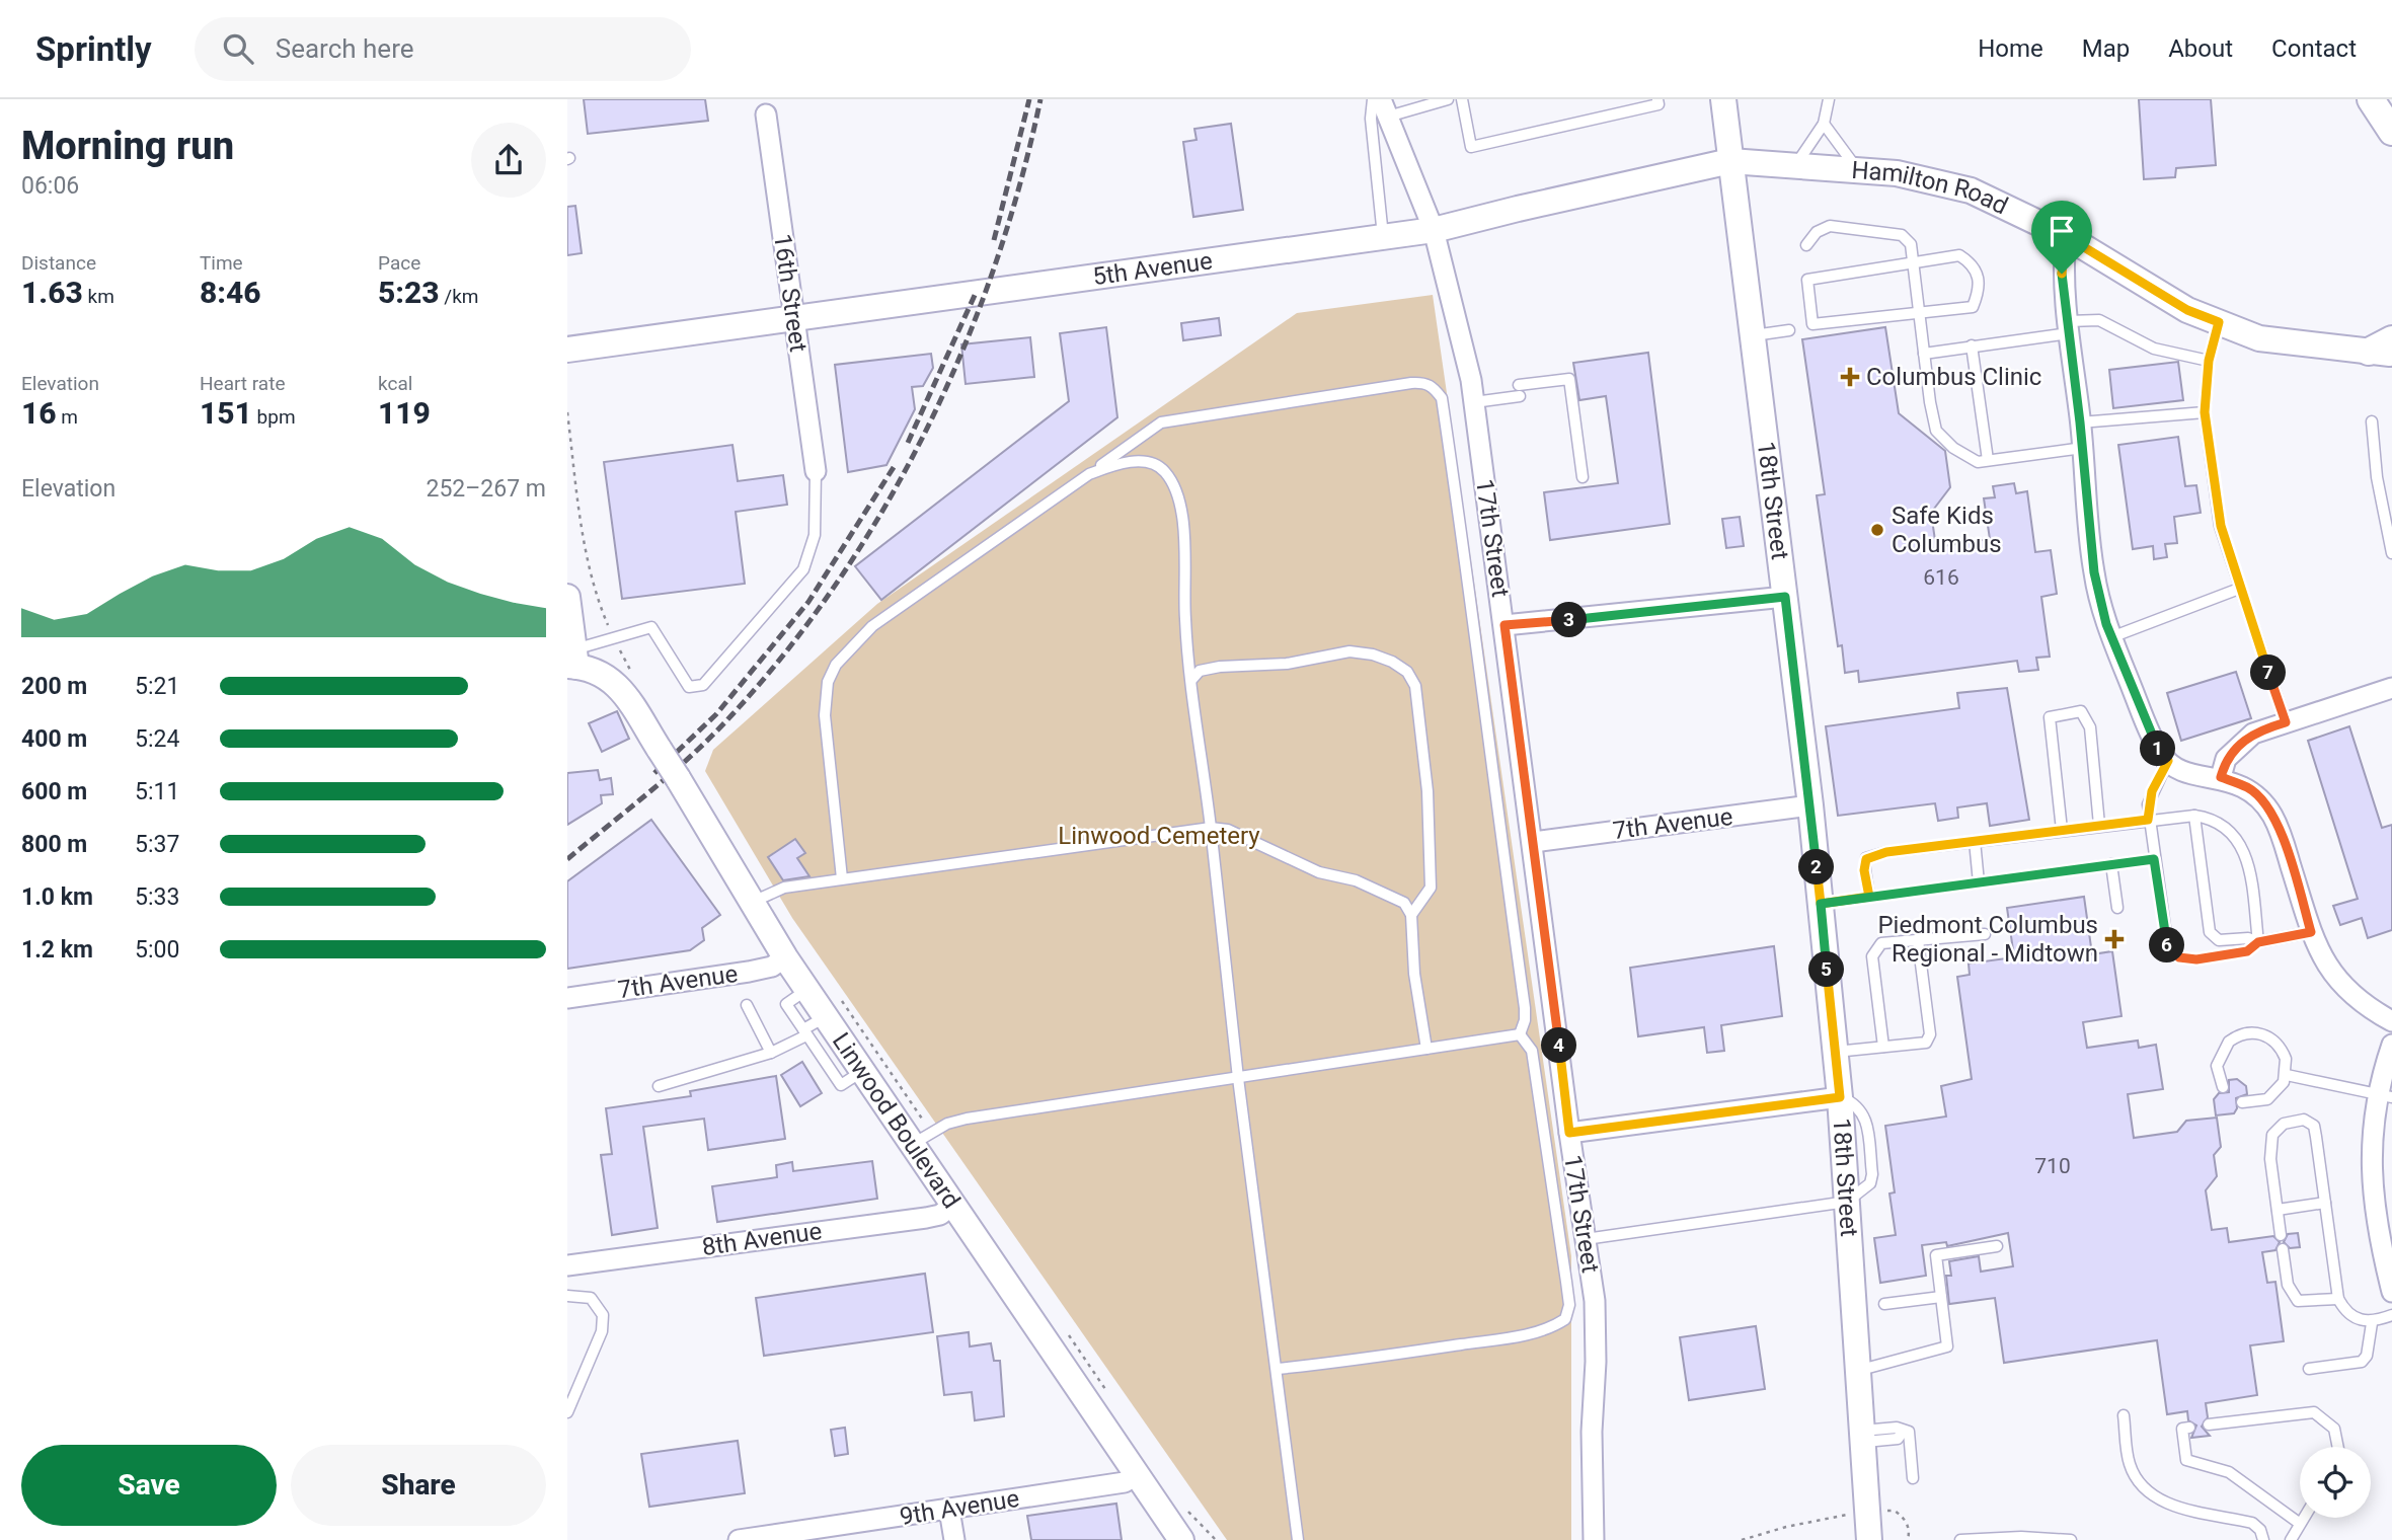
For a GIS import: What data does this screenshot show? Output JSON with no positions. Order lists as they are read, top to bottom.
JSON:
{
  "streets": {
    "street": [
      "Hamilton Road",
      "5th Avenue",
      "16th Street",
      "18th Street",
      "17th Street",
      "7th Avenue",
      "Linwood Boulevard",
      "8th Avenue",
      "9th Avenue"
    ]
  },
  "crossings": [
    ["Hamilton Road", "5th Avenue"],
    ["Hamilton Road", "18th Street"],
    ["5th Avenue", "16th Street"],
    ["5th Avenue", "18th Street"],
    ["5th Avenue", "17th Street"],
    ["18th Street", "7th Avenue"],
    ["17th Street", "7th Avenue"],
    ["7th Avenue", "Linwood Boulevard"],
    ["Linwood Boulevard", "8th Avenue"],
    ["Linwood Boulevard", "9th Avenue"]
  ],
  "parks": ["Linwood Cemetery"],
  "places": {
    "health": ["Columbus Clinic", "Piedmont Columbus Regional - Midtown"],
    "other": ["Safe Kids Columbus"]
  },
  "house_numbers": ["616", "710"],
  "page": {
    "header": "Sprintly",
    "search": "Search here",
    "nav": [
      "Home",
      "Map",
      "About",
      "Contact"
    ],
    "heading": ["Morning run", "06:06"],
    "stats": [
      ["Distance", "1.63 km"],
      ["Time", "8:46"],
      ["Pace", "5:23 /km"],
      ["Elevation", "16 m"],
      ["Heart rate", "151 bpm"],
      ["kcal", "119"]
    ],
    "chart": ["Elevation", "252–267 m"],
    "pins": [
      "3",
      "7",
      "1",
      "2",
      "6",
      "5",
      "4"
    ],
    "list": [
      {
        "name": "200 m",
        "note": "5:21"
      },
      {
        "name": "400 m",
        "note": "5:24"
      },
      {
        "name": "600 m",
        "note": "5:11"
      },
      {
        "name": "800 m",
        "note": "5:37"
      },
      {
        "name": "1.0 km",
        "note": "5:33"
      },
      {
        "name": "1.2 km",
        "note": "5:00"
      }
    ],
    "buttons": ["Save", "Share"]
  }
}
